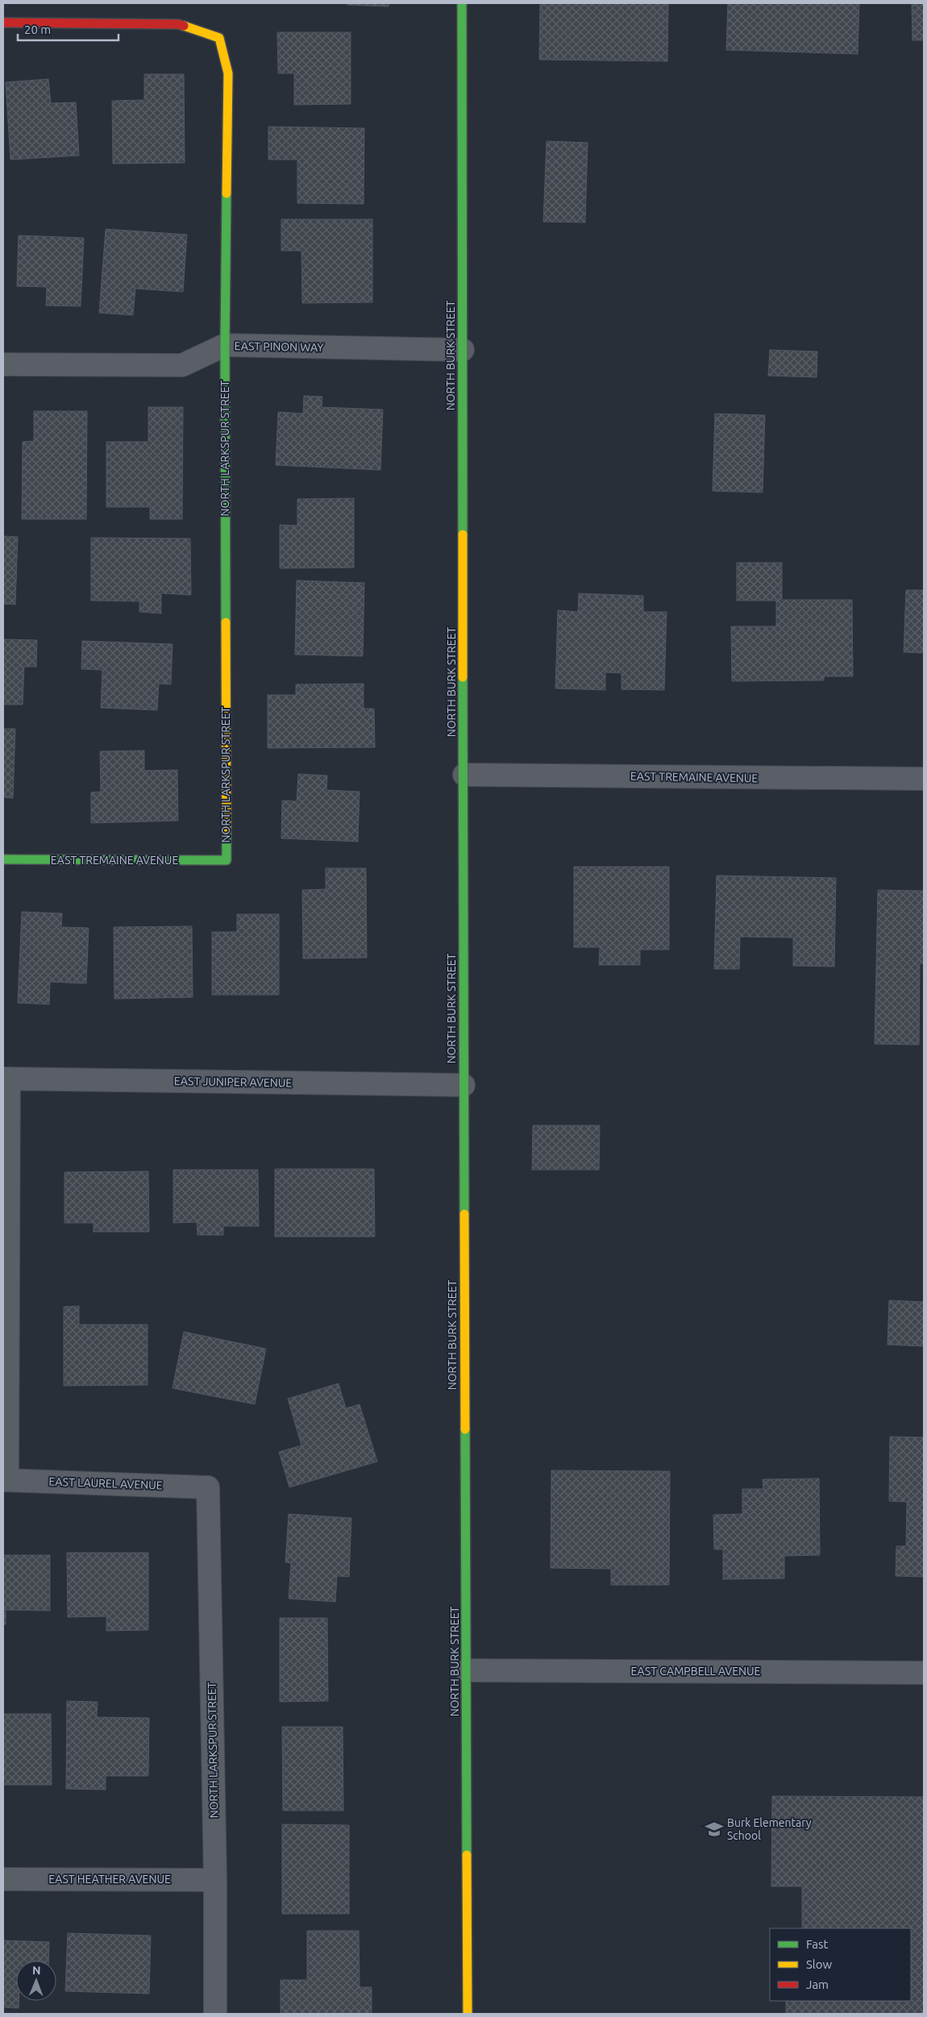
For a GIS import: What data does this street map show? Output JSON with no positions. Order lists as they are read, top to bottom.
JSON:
{
  "streets": {
    "street": [
      "EAST PINON WAY",
      "NORTH BURK STREET",
      "NORTH LARKSPUR STREET",
      "EAST TREMAINE AVENUE",
      "EAST JUNIPER AVENUE",
      "EAST LAUREL AVENUE",
      "EAST CAMPBELL AVENUE",
      "EAST HEATHER AVENUE"
    ]
  },
  "crossings": [
    ["EAST PINON WAY", "NORTH BURK STREET"],
    ["EAST PINON WAY", "NORTH LARKSPUR STREET"],
    ["NORTH BURK STREET", "EAST TREMAINE AVENUE"],
    ["NORTH BURK STREET", "EAST JUNIPER AVENUE"],
    ["NORTH BURK STREET", "EAST CAMPBELL AVENUE"],
    ["NORTH LARKSPUR STREET", "EAST TREMAINE AVENUE"],
    ["NORTH LARKSPUR STREET", "EAST LAUREL AVENUE"],
    ["NORTH LARKSPUR STREET", "EAST HEATHER AVENUE"]
  ],
  "places": {
    "school or university": ["Burk Elementary School"]
  },
  "legend": ["Fast", "Slow", "Jam"],
  "scale_bar": "20 m",
  "north": "top"
}
